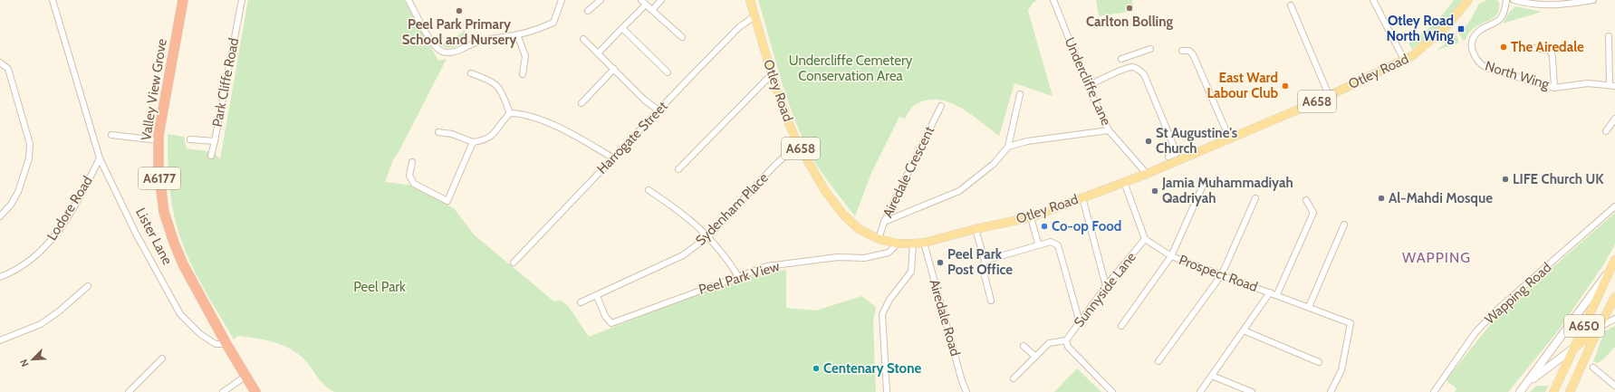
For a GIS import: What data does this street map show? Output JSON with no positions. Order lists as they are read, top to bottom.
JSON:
{
  "streets": {
    "highway": ["Valley View Grove", "A6177"],
    "main road": ["Otley Road", "A658", "A650"],
    "street": [
      "North Wing",
      "Undercliffe Lane",
      "Park Cliffe Road",
      "Harrogate Street",
      "Airedale Crescent",
      "Lodore Road",
      "Sydenham Place",
      "Lister Lane",
      "Prospect Road",
      "Peel Park View",
      "Sunnyside Lane",
      "Wapping Road",
      "Airedale Road"
    ]
  },
  "crossings": [
    ["Otley Road", "Undercliffe Lane"],
    ["Otley Road", "Harrogate Street"],
    ["Otley Road", "Airedale Crescent"],
    ["Otley Road", "Sydenham Place"],
    ["Otley Road", "Peel Park View"],
    ["Otley Road", "Airedale Road"],
    ["Valley View Grove", "A6177"],
    ["Valley View Grove", "Lister Lane"],
    ["A6177", "Lister Lane"],
    ["Lodore Road", "Lister Lane"],
    ["Sydenham Place", "Peel Park View"],
    ["Prospect Road", "Sunnyside Lane"]
  ],
  "districts": ["WAPPING"],
  "parks": ["Undercliffe Cemetery Conservation Area", "Peel Park"],
  "places": {
    "other": [
      "Carlton Bolling",
      "Peel Park Primary School and Nursery",
      "The Airedale",
      "East Ward Labour Club",
      "St Augustine's Church",
      "LIFE Church UK",
      "Jamia Muhammadiyah Qadriyah",
      "Al‐Mahdi Mosque",
      "Co-op Food",
      "Peel Park Post Office",
      "Centenary Stone"
    ],
    "transit": ["Otley Road North Wing"]
  },
  "north": "bottom left"
}
